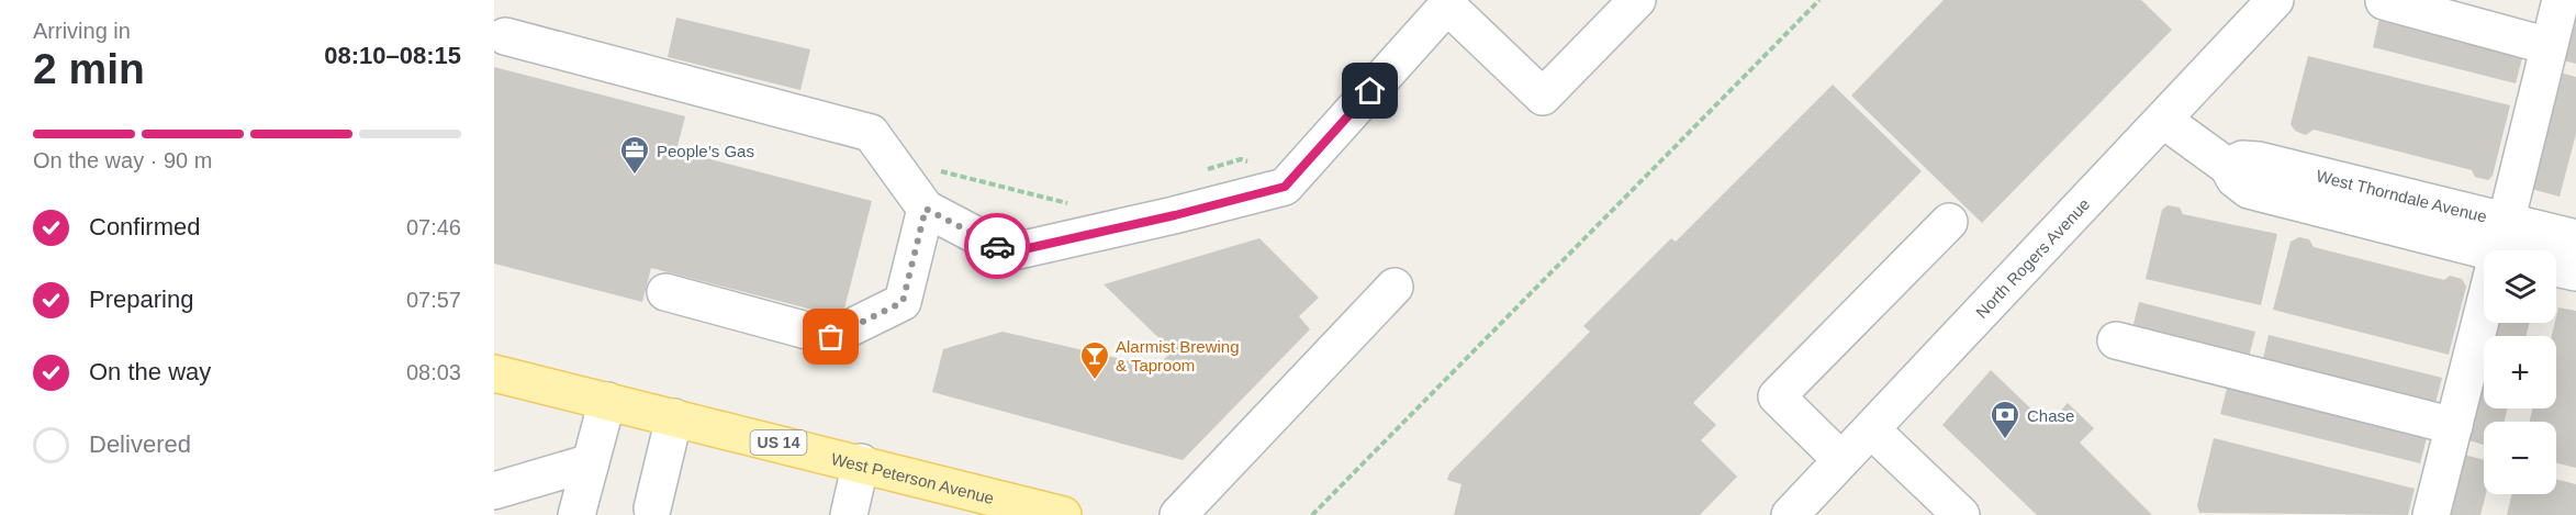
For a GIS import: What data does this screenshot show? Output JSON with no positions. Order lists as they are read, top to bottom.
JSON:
{
  "streets": {
    "main road": ["US 14", "West Peterson Avenue"],
    "street": ["West Thorndale Avenue", "North Rogers Avenue"]
  },
  "crossings": [
    ["West Thorndale Avenue", "North Rogers Avenue"]
  ],
  "places": {
    "office": ["People’s Gas"],
    "bar": ["Alarmist Brewing & Taproom"],
    "bank": ["Chase"]
  },
  "page": {
    "heading": ["2 min", "Arriving in", "08:10–08:15"],
    "bar": "On the way · 90 m",
    "list": [
      ["Confirmed", "07:46"],
      ["Preparing", "07:57"],
      ["On the way", "08:03"],
      "Delivered"
    ],
    "map_buttons": ["+", "−"]
  }
}
